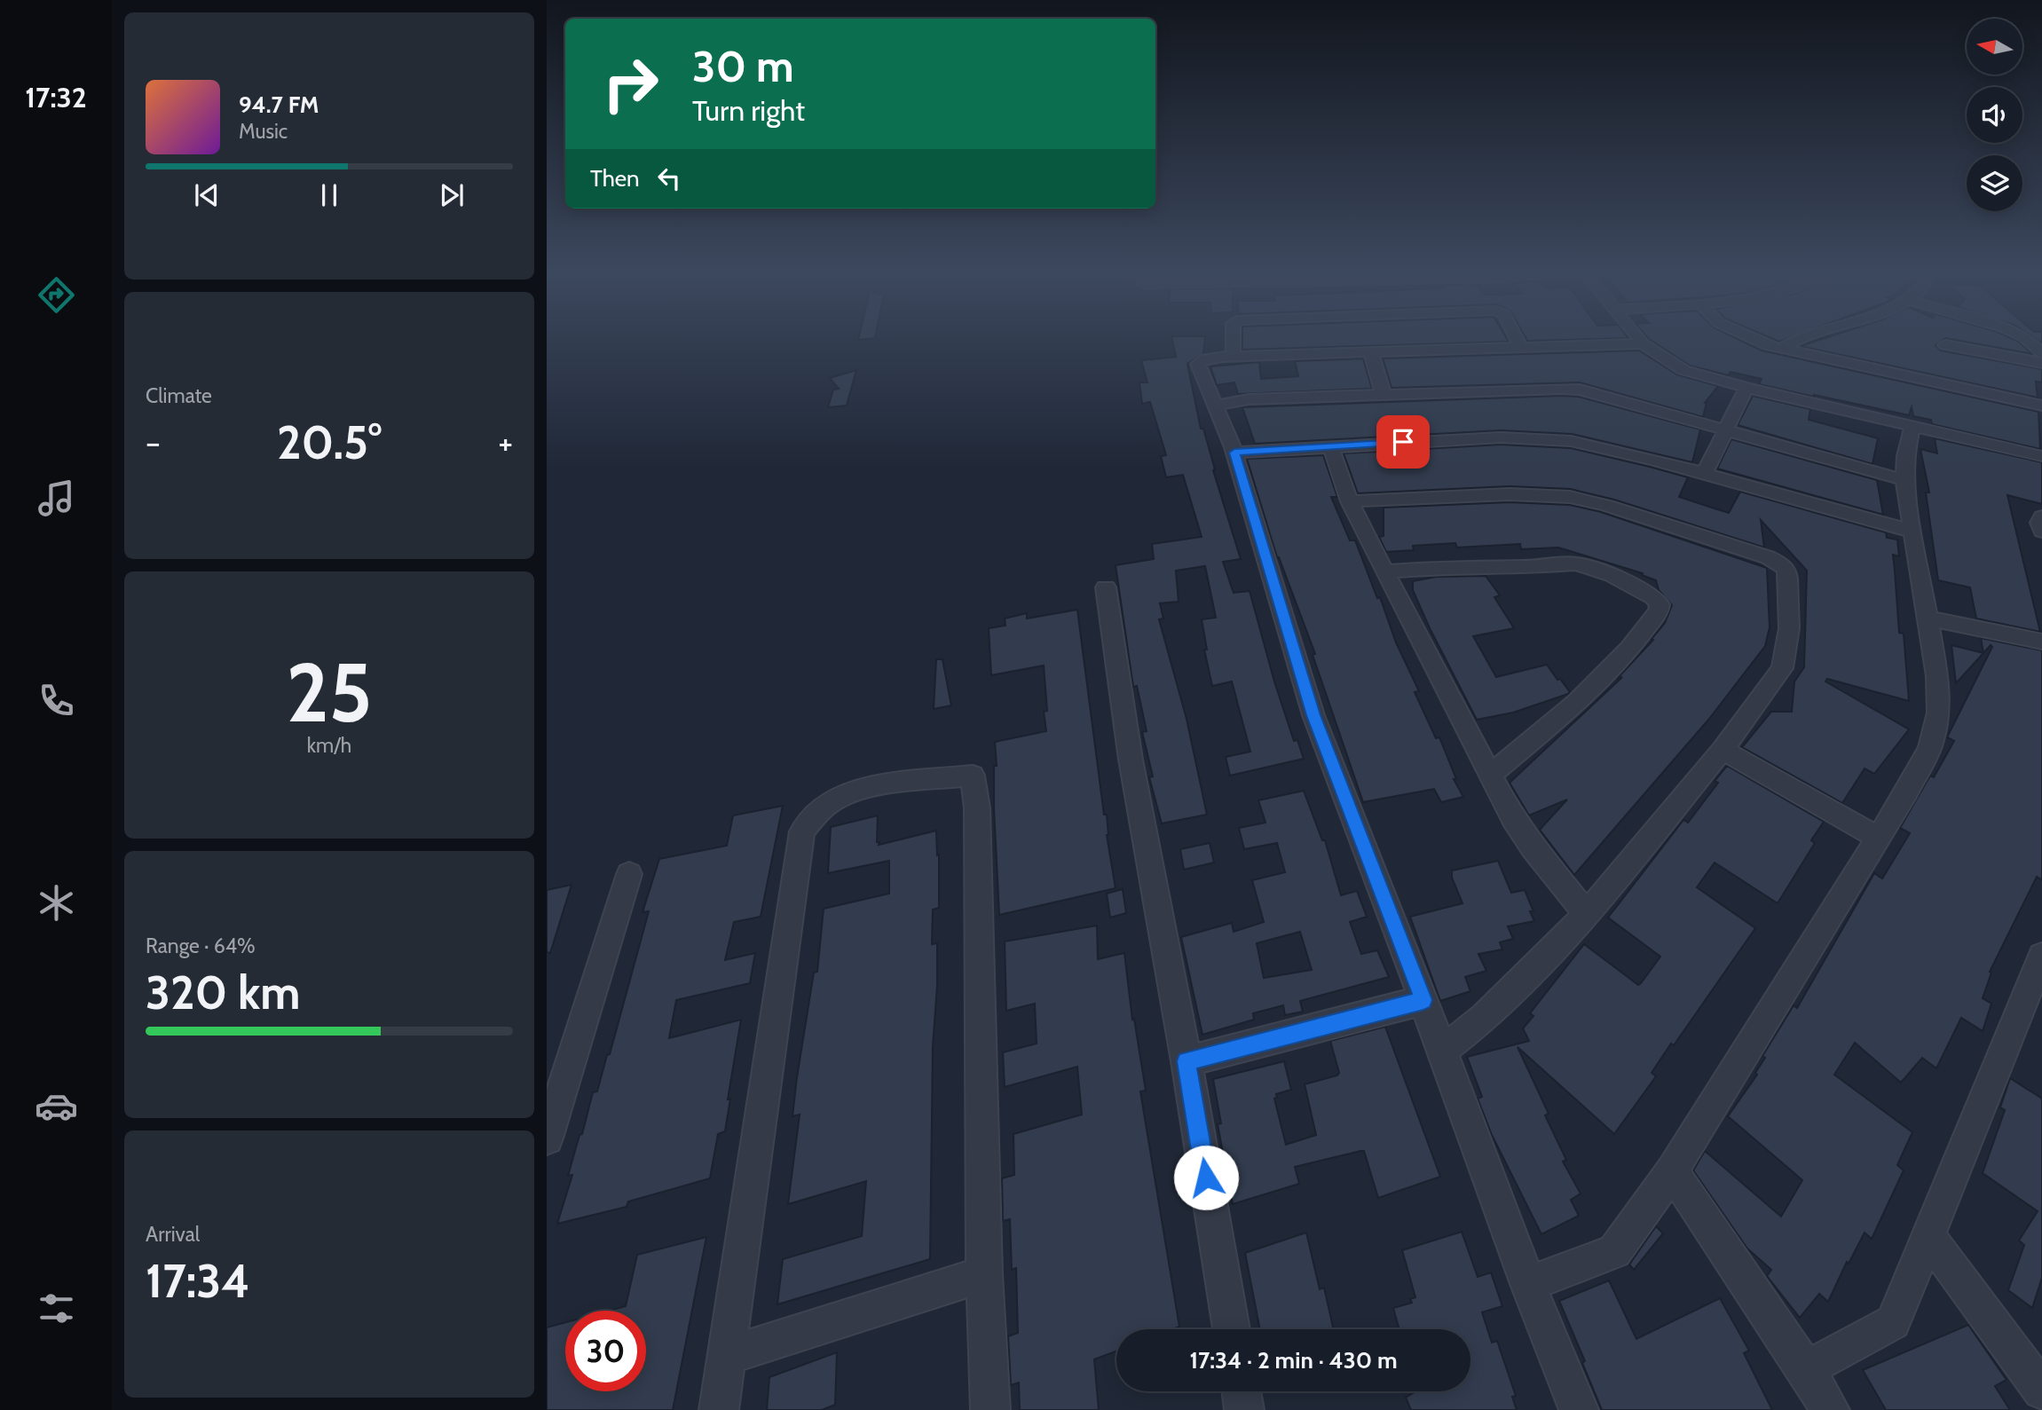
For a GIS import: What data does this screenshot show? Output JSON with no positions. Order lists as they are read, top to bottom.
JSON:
{
  "north": "left",
  "page": {
    "tabs": "17:32",
    "turn": ["30 m", "Turn right"],
    "song": ["94.7 FM", "Music"],
    "then": "Then",
    "tile": [
      "Climate",
      ["25", "km/h"],
      ["Range · 64%", "320 km"],
      ["Arrival", "17:34"]
    ],
    "heat": ["−", "20.5°", "+"],
    "limit": "30",
    "trip": "17:34 · 2 min · 430 m"
  }
}
